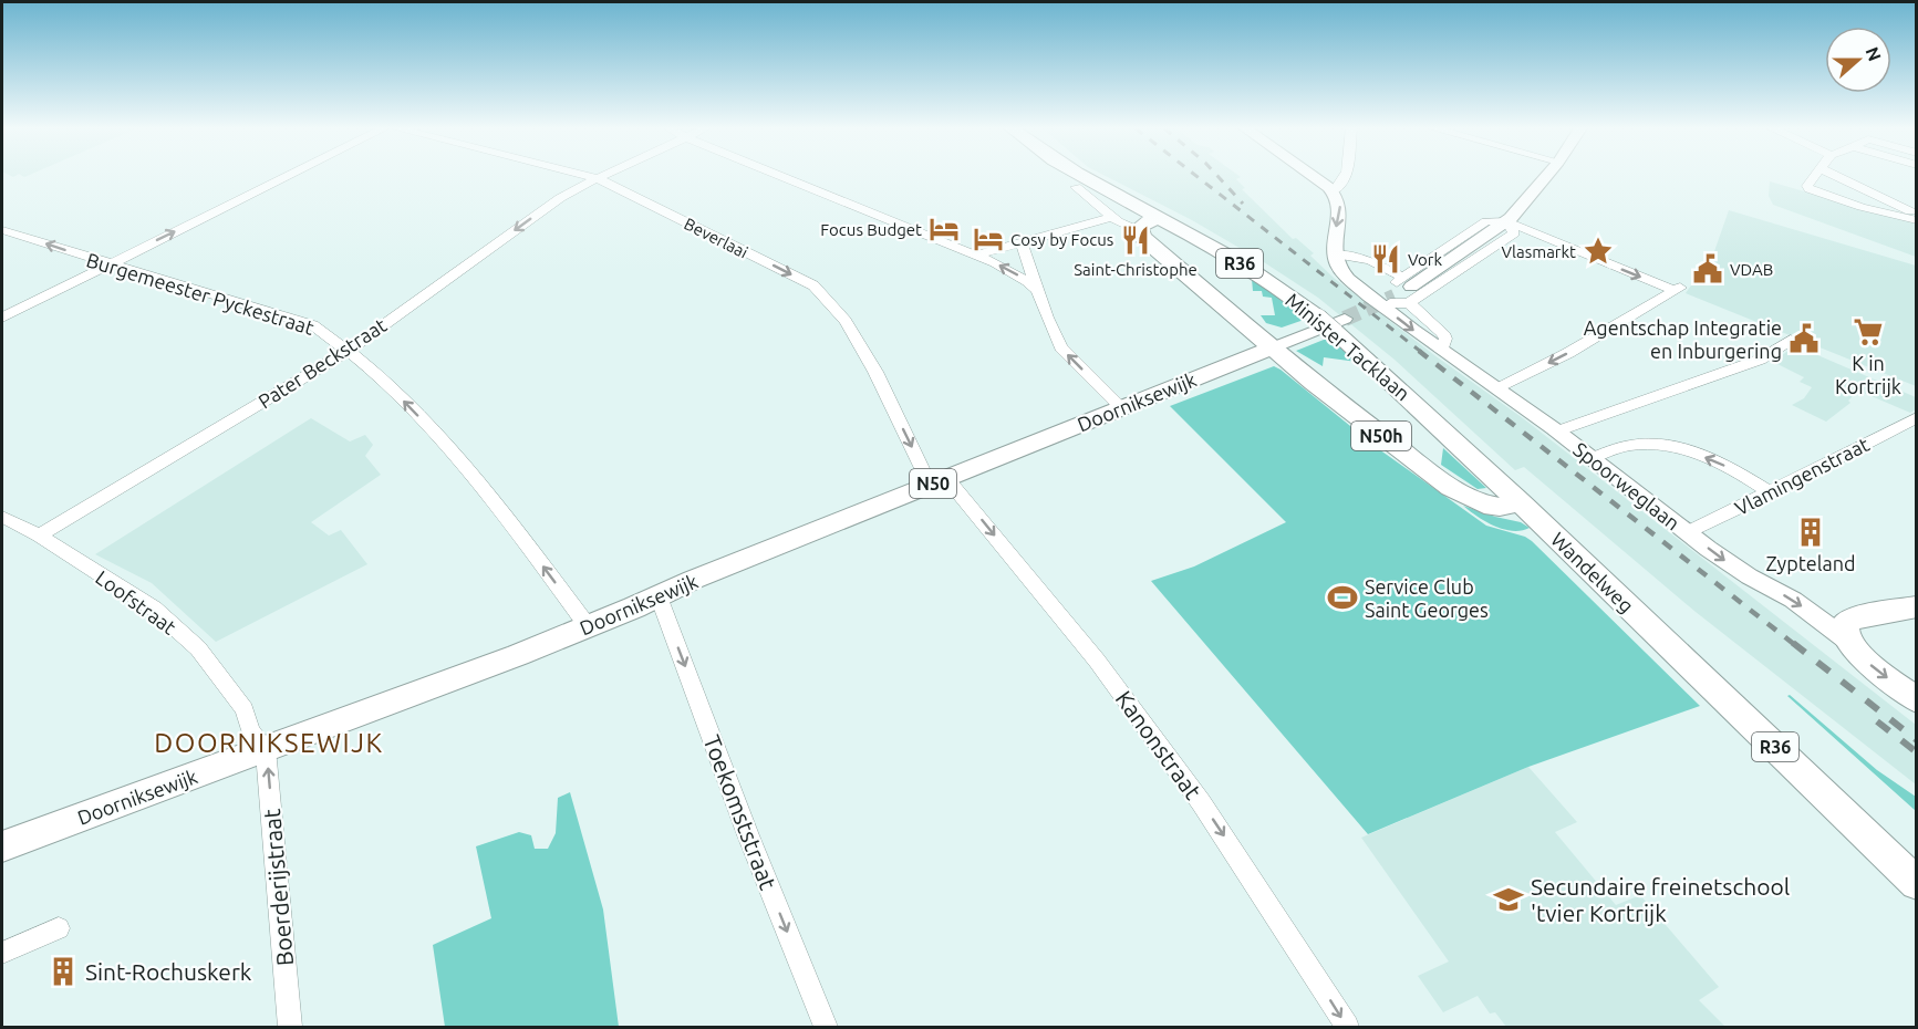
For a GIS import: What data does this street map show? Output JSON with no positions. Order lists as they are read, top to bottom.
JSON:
{
  "streets": {
    "main road": [
      "R36",
      "Minister Tacklaan",
      "Doorniksewijk",
      "N50h",
      "N50",
      "Spoorweglaan",
      "Wandelweg"
    ],
    "street": [
      "Beverlaai",
      "Burgemeester Pyckestraat",
      "Pater Beckstraat",
      "Vlamingenstraat",
      "Loofstraat",
      "Kanonstraat",
      "Toekomststraat",
      "Boerderijstraat"
    ]
  },
  "crossings": [
    ["Beverlaai", "Pater Beckstraat"],
    ["Beverlaai", "Doorniksewijk"],
    ["Beverlaai", "Kanonstraat"],
    ["Burgemeester Pyckestraat", "Pater Beckstraat"],
    ["Burgemeester Pyckestraat", "Doorniksewijk"],
    ["Minister Tacklaan", "N50h"],
    ["Minister Tacklaan", "Wandelweg"],
    ["Pater Beckstraat", "Loofstraat"],
    ["Doorniksewijk", "N50h"],
    ["Doorniksewijk", "Loofstraat"],
    ["Doorniksewijk", "Kanonstraat"],
    ["Doorniksewijk", "Toekomststraat"],
    ["Doorniksewijk", "Boerderijstraat"],
    ["N50h", "Wandelweg"],
    ["Vlamingenstraat", "Spoorweglaan"],
    ["Loofstraat", "Boerderijstraat"]
  ],
  "one_way": [
    "Burgemeester Pyckestraat",
    "Pater Beckstraat",
    "Kanonstraat",
    "Toekomststraat",
    "Boerderijstraat"
  ],
  "districts": ["DOORNIKSEWIJK"],
  "places": {
    "hotel": ["Focus Budget", "Cosy by Focus"],
    "restaurant": ["Saint-Christophe", "Vork"],
    "place": ["Vlasmarkt"],
    "public building": ["VDAB", "Agentschap Integratie en Inburgering"],
    "supermarket": ["K in Kortrijk"],
    "building": ["Zypteland", "Sint-Rochuskerk"],
    "sports": ["Service Club Saint Georges"],
    "school or university": ["Secundaire freinetschool 'tvier Kortrijk"]
  },
  "north": "right"
}
